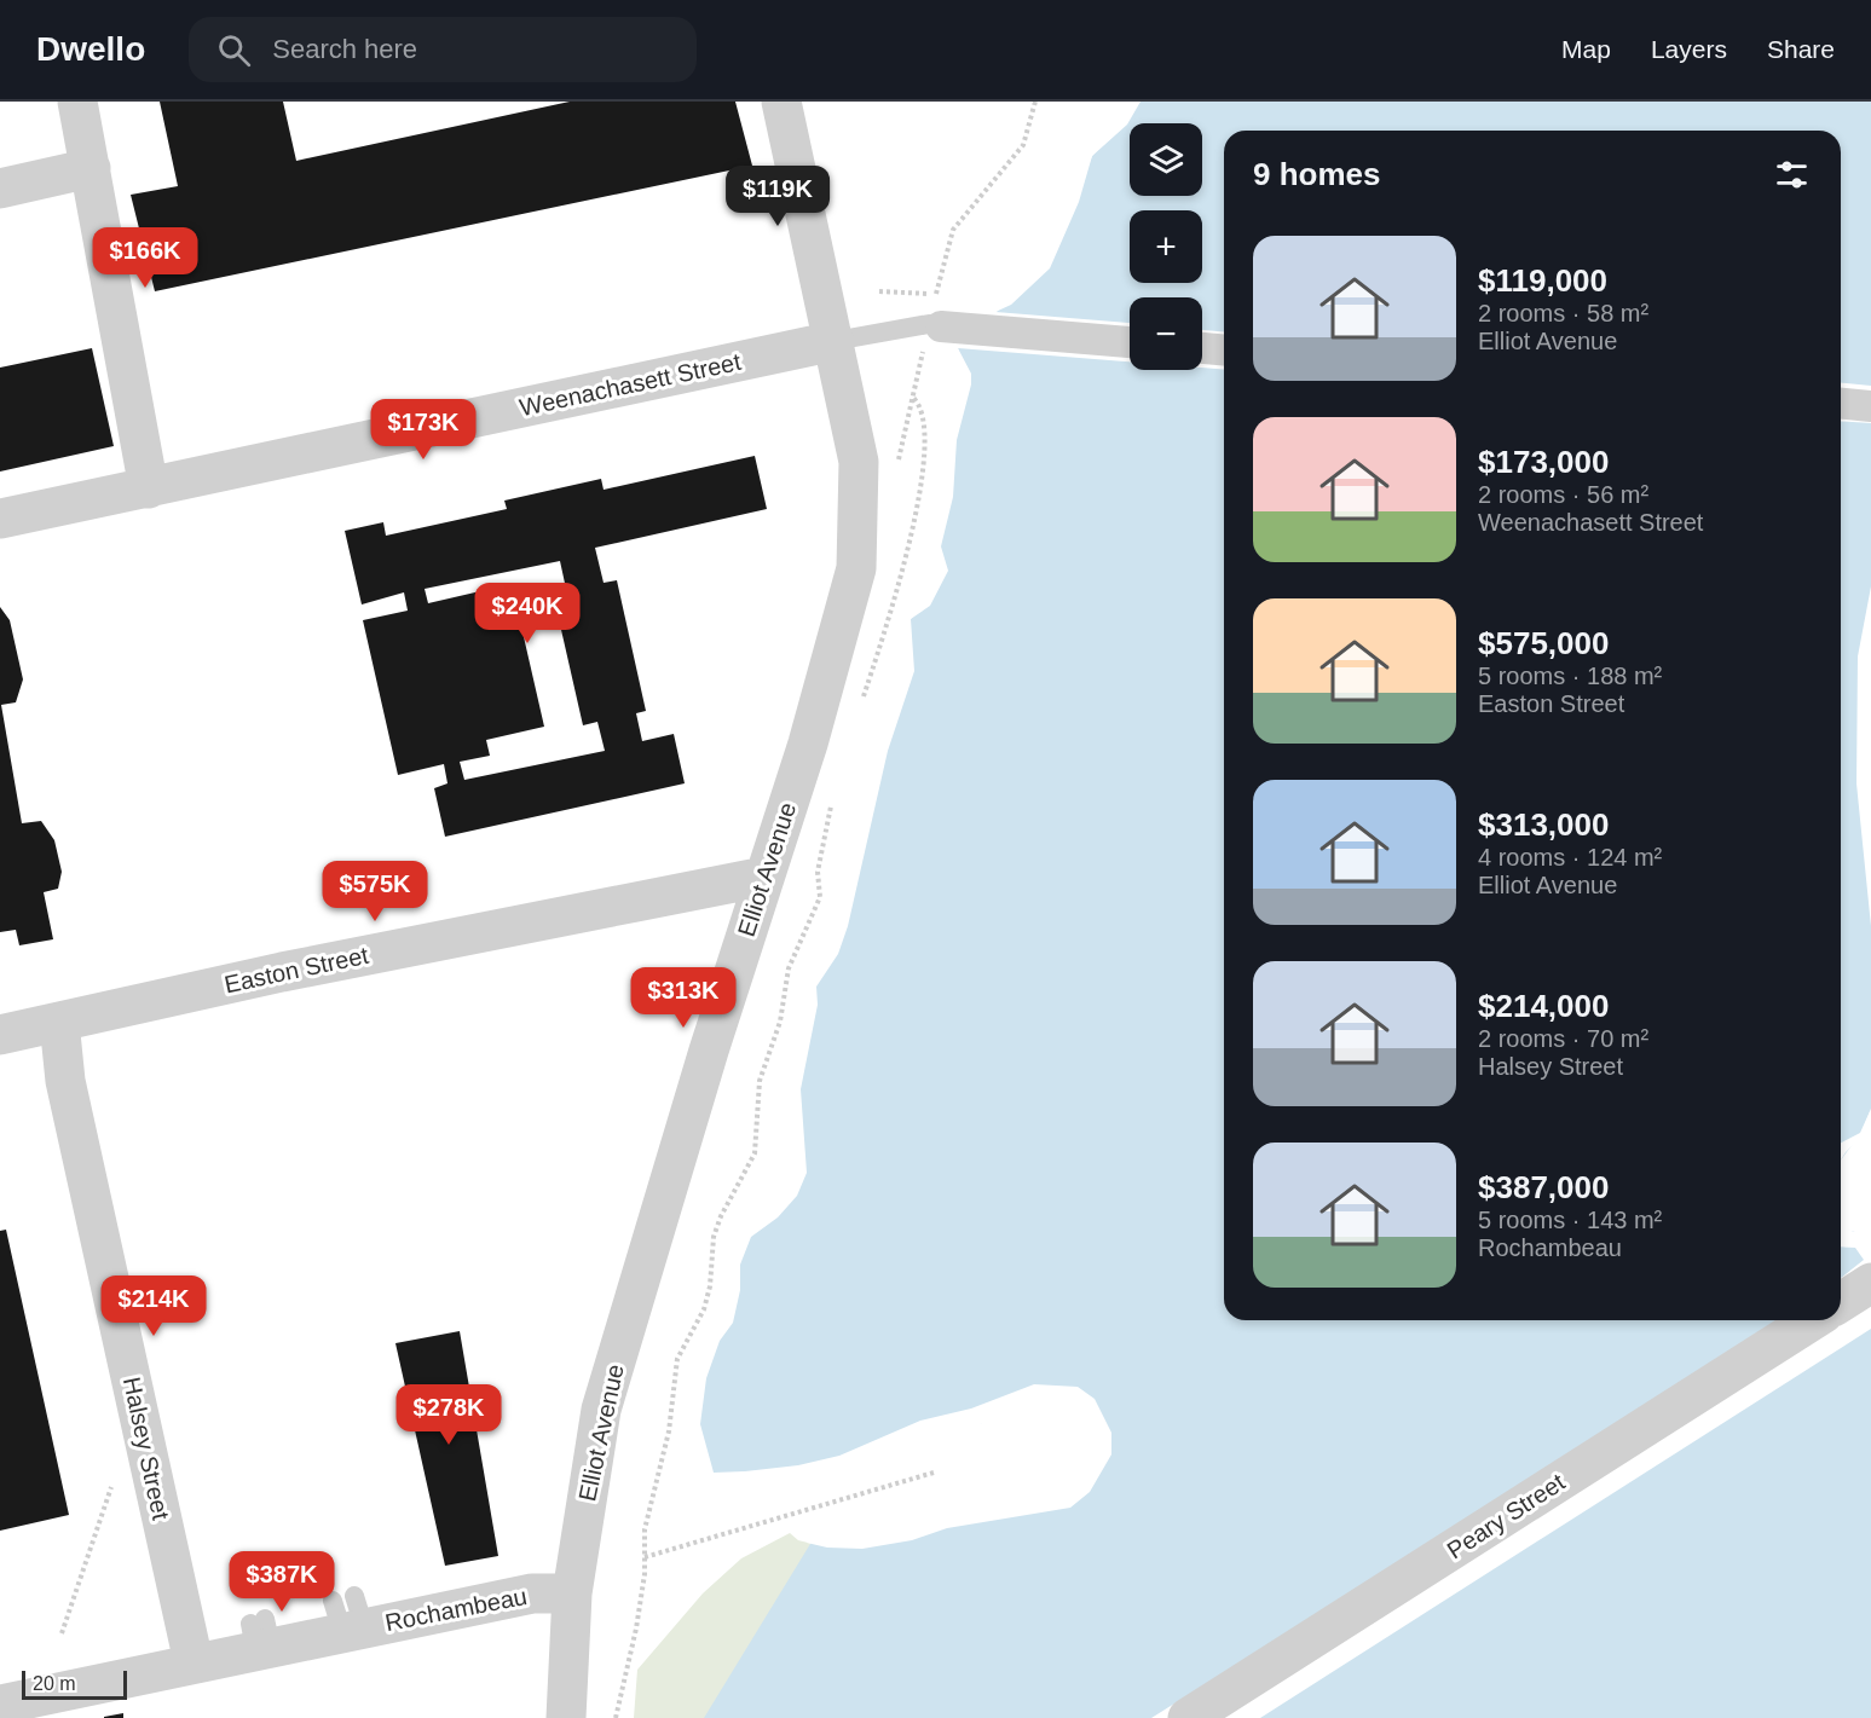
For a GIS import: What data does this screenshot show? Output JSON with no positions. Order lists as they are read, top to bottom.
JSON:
{
  "streets": {
    "street": [
      "Weenachasett Street",
      "Elliot Avenue",
      "Easton Street",
      "Halsey Street",
      "Peary Street",
      "Rochambeau"
    ]
  },
  "crossings": [
    ["Weenachasett Street", "Elliot Avenue"],
    ["Elliot Avenue", "Easton Street"],
    ["Elliot Avenue", "Rochambeau"],
    ["Easton Street", "Halsey Street"],
    ["Halsey Street", "Rochambeau"]
  ],
  "scale_bar": "20 m",
  "page": {
    "header": "Dwello",
    "search": "Search here",
    "nav": ["Map", "Layers", "Share"],
    "map_buttons": ["+", "−"],
    "heading": "9 homes",
    "price": [
      "$119K",
      "$166K",
      "$173K",
      "$240K",
      "$575K",
      "$313K",
      "$214K",
      "$278K",
      "$387K"
    ],
    "list": [
      {
        "name": "$119,000",
        "note": "2 rooms · 58 m² · Elliot Avenue"
      },
      {
        "name": "$173,000",
        "note": "2 rooms · 56 m² · Weenachasett Street"
      },
      {
        "name": "$575,000",
        "note": "5 rooms · 188 m² · Easton Street"
      },
      {
        "name": "$313,000",
        "note": "4 rooms · 124 m² · Elliot Avenue"
      },
      {
        "name": "$214,000",
        "note": "2 rooms · 70 m² · Halsey Street"
      },
      {
        "name": "$387,000",
        "note": "5 rooms · 143 m² · Rochambeau"
      }
    ],
    "scale": "20 m"
  }
}
